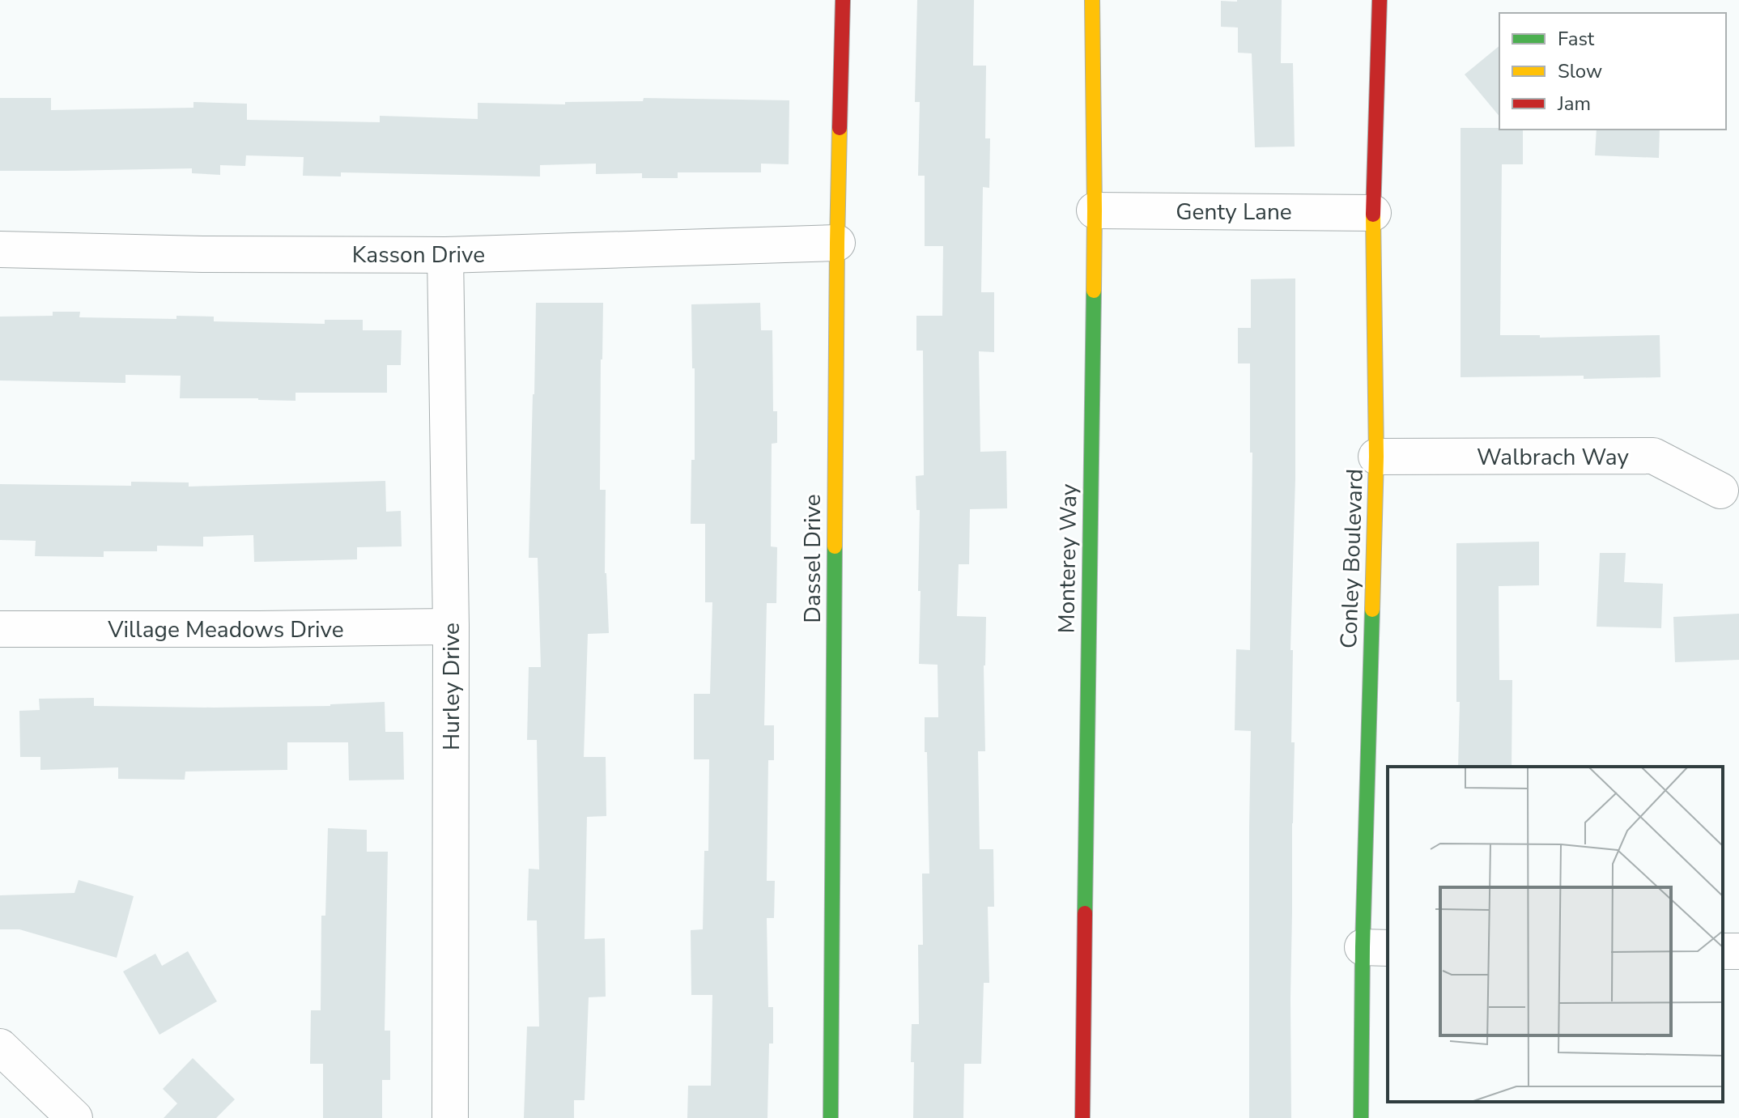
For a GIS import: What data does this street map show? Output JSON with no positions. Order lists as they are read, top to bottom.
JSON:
{
  "streets": {
    "street": [
      "Genty Lane",
      "Kasson Drive",
      "Walbrach Way",
      "Dassel Drive",
      "Monterey Way",
      "Conley Boulevard",
      "Village Meadows Drive",
      "Hurley Drive"
    ]
  },
  "crossings": [
    ["Genty Lane", "Monterey Way"],
    ["Genty Lane", "Conley Boulevard"],
    ["Kasson Drive", "Dassel Drive"],
    ["Kasson Drive", "Hurley Drive"],
    ["Walbrach Way", "Conley Boulevard"],
    ["Village Meadows Drive", "Hurley Drive"]
  ],
  "legend": ["Fast", "Slow", "Jam"]
}
